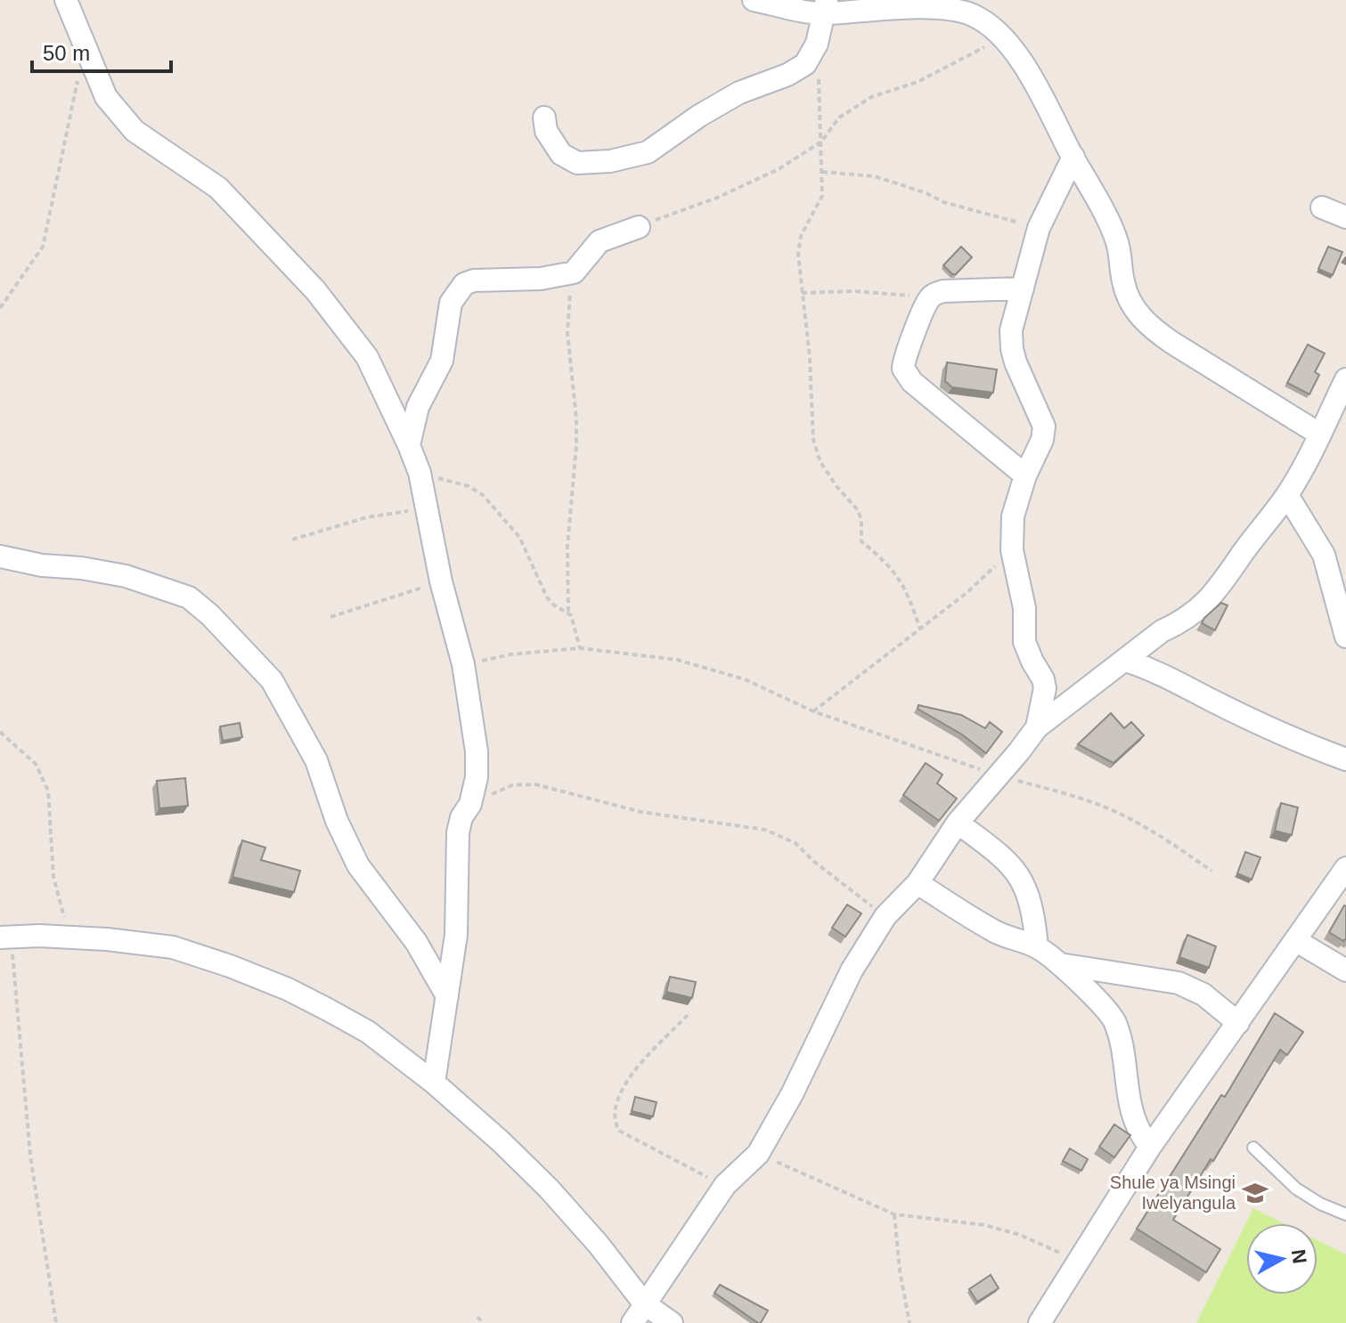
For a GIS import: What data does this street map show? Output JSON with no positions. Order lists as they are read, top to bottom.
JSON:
{
  "places": {
    "school or university": ["Shule ya Msingi Iwelyangula"]
  },
  "scale_bar": "50 m",
  "north": "right"
}
